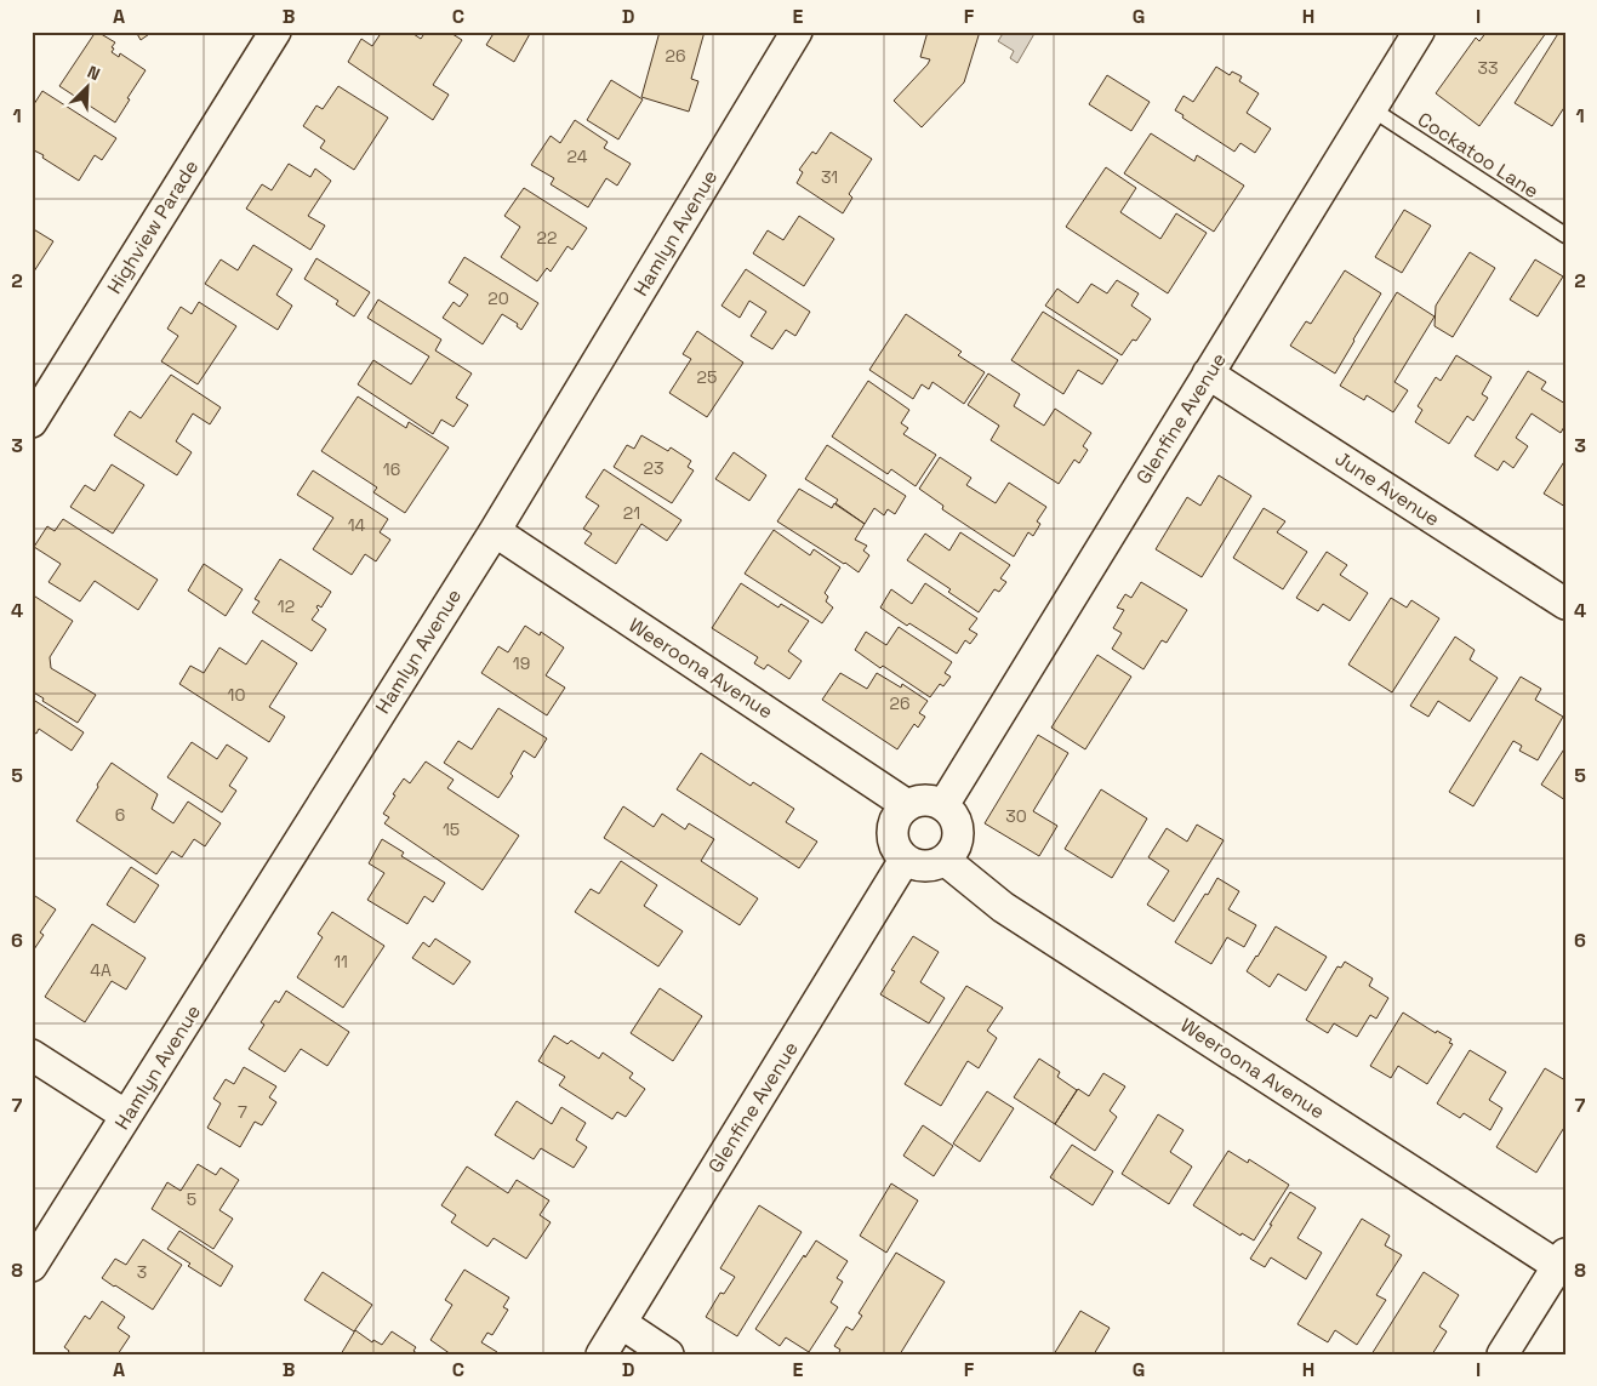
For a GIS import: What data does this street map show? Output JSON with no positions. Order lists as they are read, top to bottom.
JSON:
{
  "streets": {
    "street": [
      "Highview Parade",
      "Hamlyn Avenue",
      "Glenfine Avenue",
      "June Avenue",
      "Weeroona Avenue"
    ],
    "lane": ["Cockatoo Lane"]
  },
  "crossings": [
    ["Cockatoo Lane", "Glenfine Avenue"],
    ["Hamlyn Avenue", "Weeroona Avenue"],
    ["Glenfine Avenue", "June Avenue"],
    ["Glenfine Avenue", "Weeroona Avenue"]
  ],
  "house_numbers": [
    "26",
    "33",
    "24",
    "31",
    "22",
    "20",
    "25",
    "23",
    "16",
    "21",
    "14",
    "12",
    "19",
    "10",
    "26",
    "6",
    "30",
    "15",
    "11",
    "4A",
    "7",
    "5",
    "3"
  ],
  "north": "top right",
  "grid": {
    "columns": [
      "A",
      "B",
      "C",
      "D",
      "E",
      "F",
      "G",
      "H",
      "I"
    ],
    "rows": [
      "1",
      "2",
      "3",
      "4",
      "5",
      "6",
      "7",
      "8"
    ]
  }
}
